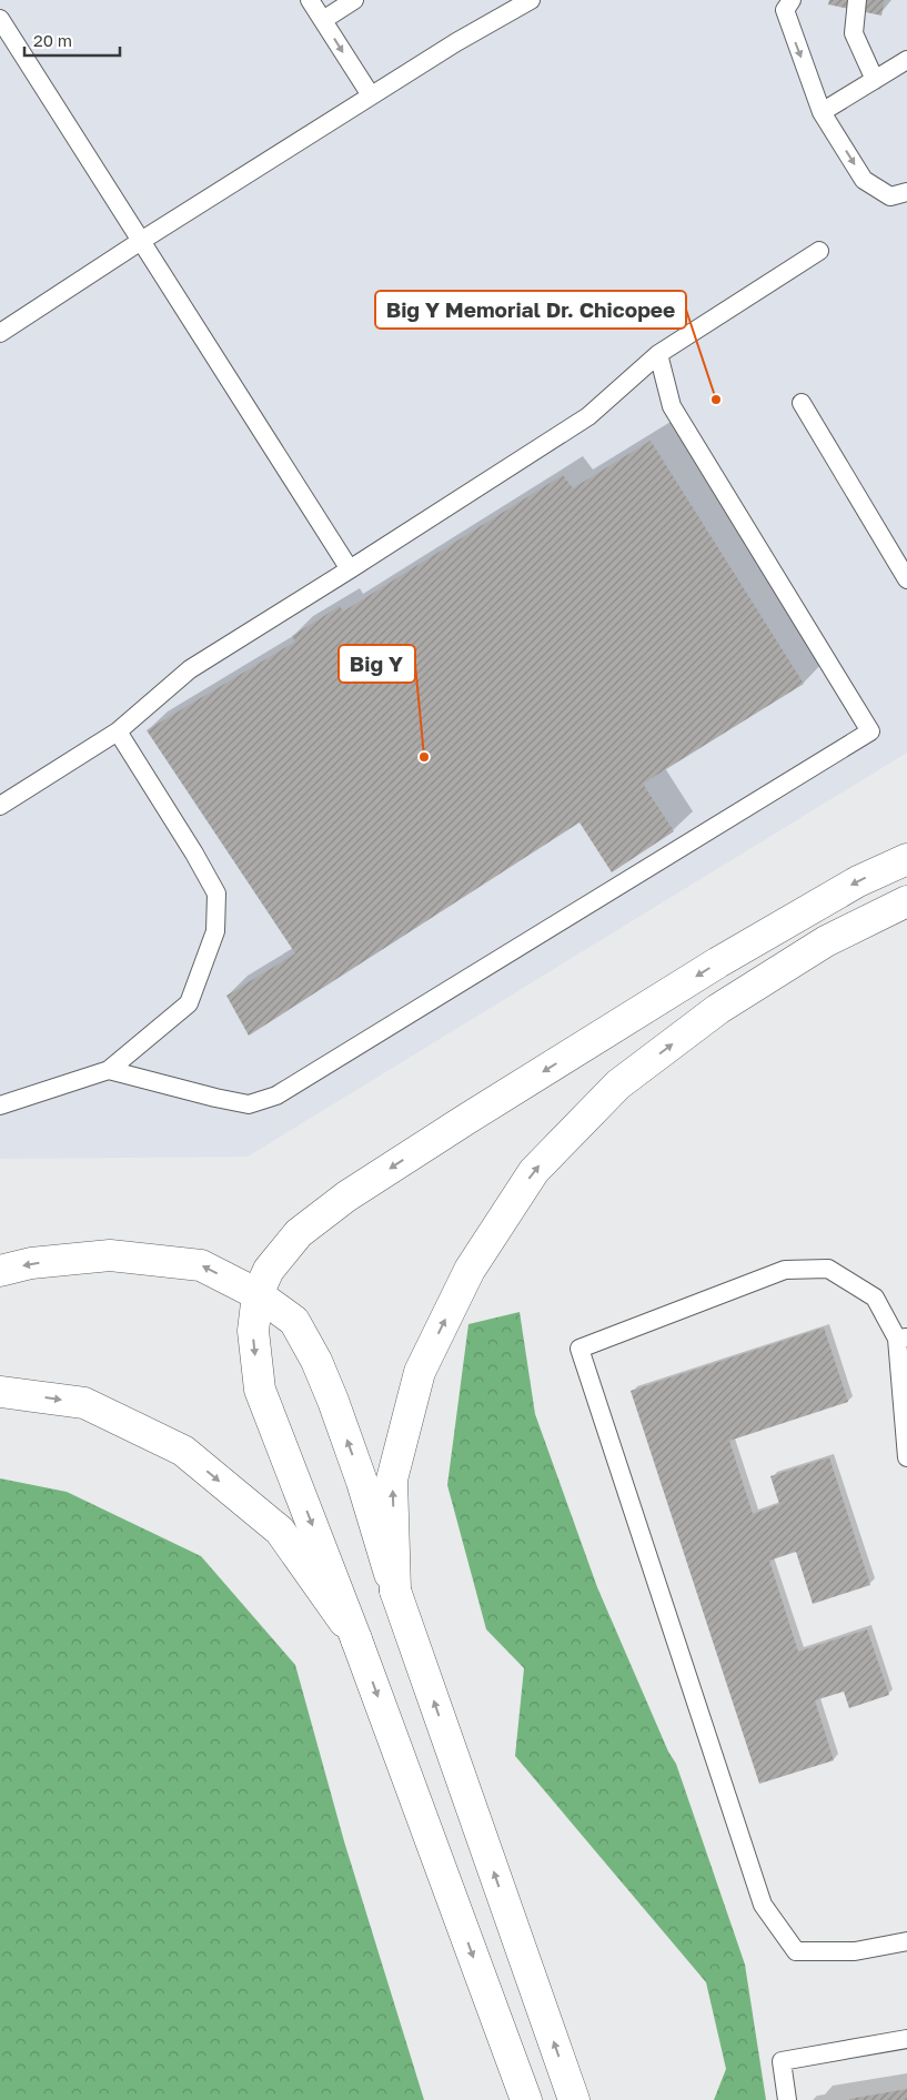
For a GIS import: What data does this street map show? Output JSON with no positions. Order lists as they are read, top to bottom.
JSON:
{
  "places": ["Big Y Memorial Dr. Chicopee", "Big Y"],
  "scale_bar": "20 m"
}
